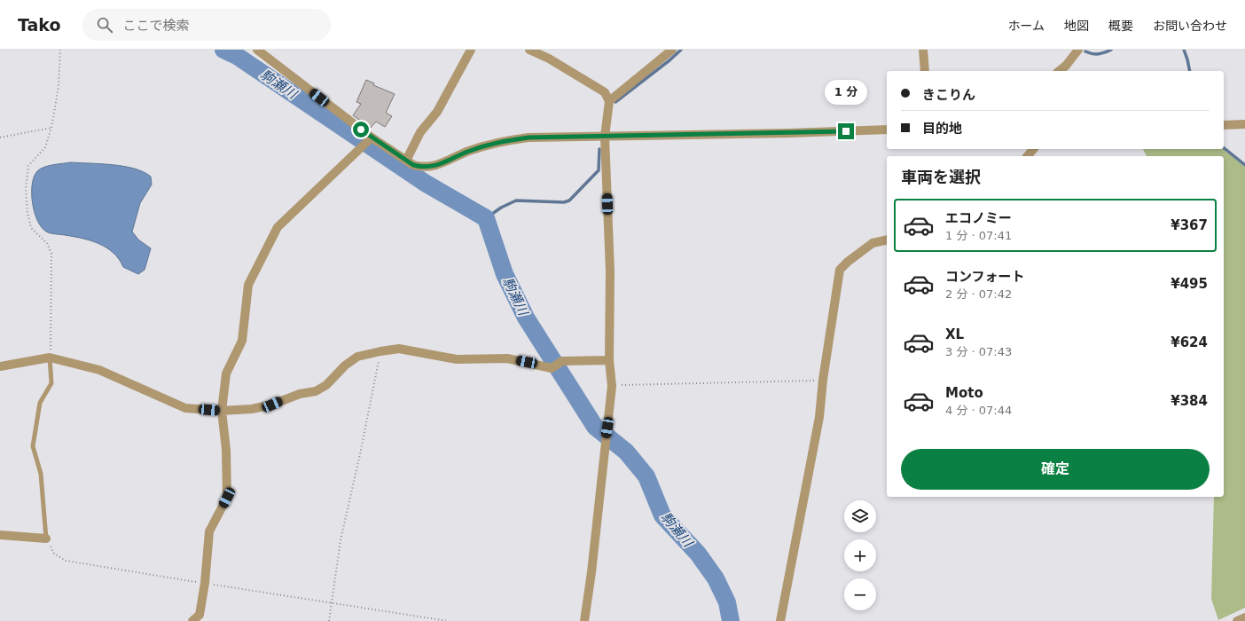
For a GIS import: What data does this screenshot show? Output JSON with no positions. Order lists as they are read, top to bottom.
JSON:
{
  "water": ["駒瀬川"],
  "page": {
    "header": "Tako",
    "search": "ここで検索",
    "nav": [
      "ホーム",
      "地図",
      "概要",
      "お問い合わせ"
    ],
    "banner": ["きこりん", "目的地"],
    "bubble": "1 分",
    "heading": "車両を選択",
    "list": [
      {
        "name": "エコノミー",
        "note": "1 分 · 07:41",
        "value": "¥367"
      },
      {
        "name": "コンフォート",
        "note": "2 分 · 07:42",
        "value": "¥495"
      },
      {
        "name": "XL",
        "note": "3 分 · 07:43",
        "value": "¥624"
      },
      {
        "name": "Moto",
        "note": "4 分 · 07:44",
        "value": "¥384"
      }
    ],
    "buttons": "確定",
    "map_buttons": ["+", "−"]
  }
}
